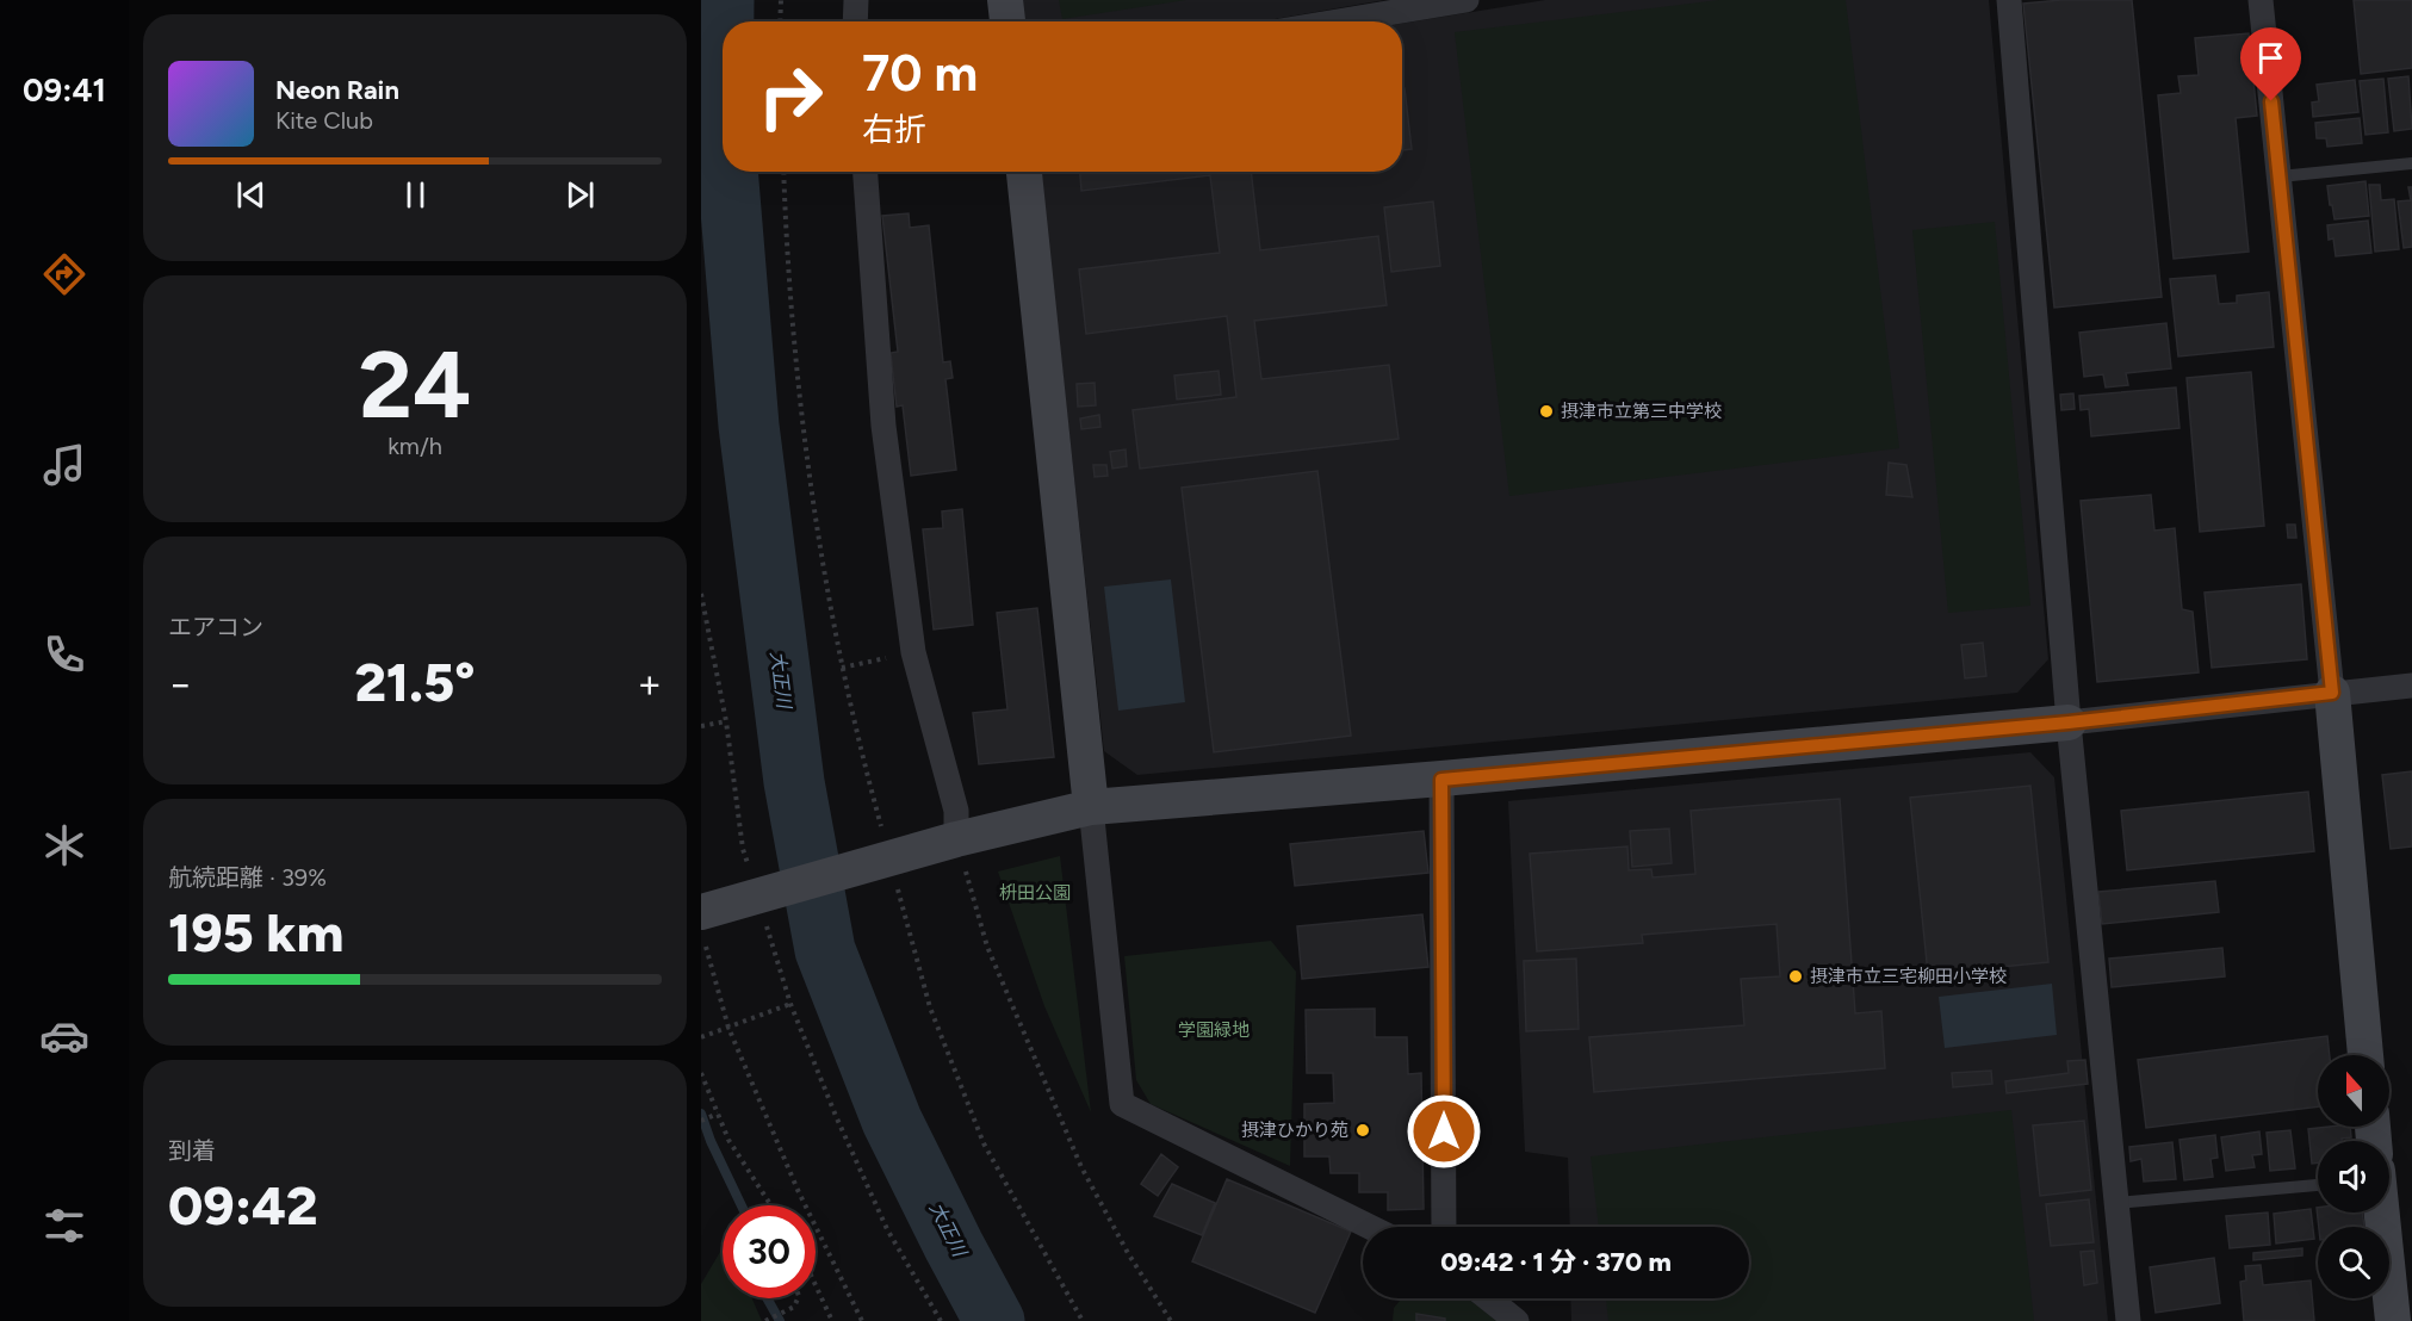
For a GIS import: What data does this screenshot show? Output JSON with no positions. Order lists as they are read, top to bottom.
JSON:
{
  "water": ["大正川"],
  "parks": ["枡田公園", "学園緑地"],
  "places": ["摂津市立第三中学校", "摂津市立三宅柳田小学校", "摂津ひかり苑"],
  "north": "top",
  "page": {
    "tabs": "09:41",
    "turn": ["70 m", "右折"],
    "song": ["Neon Rain", "Kite Club"],
    "tile": [
      ["24", "km/h"],
      "エアコン",
      ["航続距離 · 39%", "195 km"],
      ["到着", "09:42"]
    ],
    "heat": ["−", "21.5°", "+"],
    "limit": "30",
    "trip": "09:42 · 1 分 · 370 m"
  }
}
